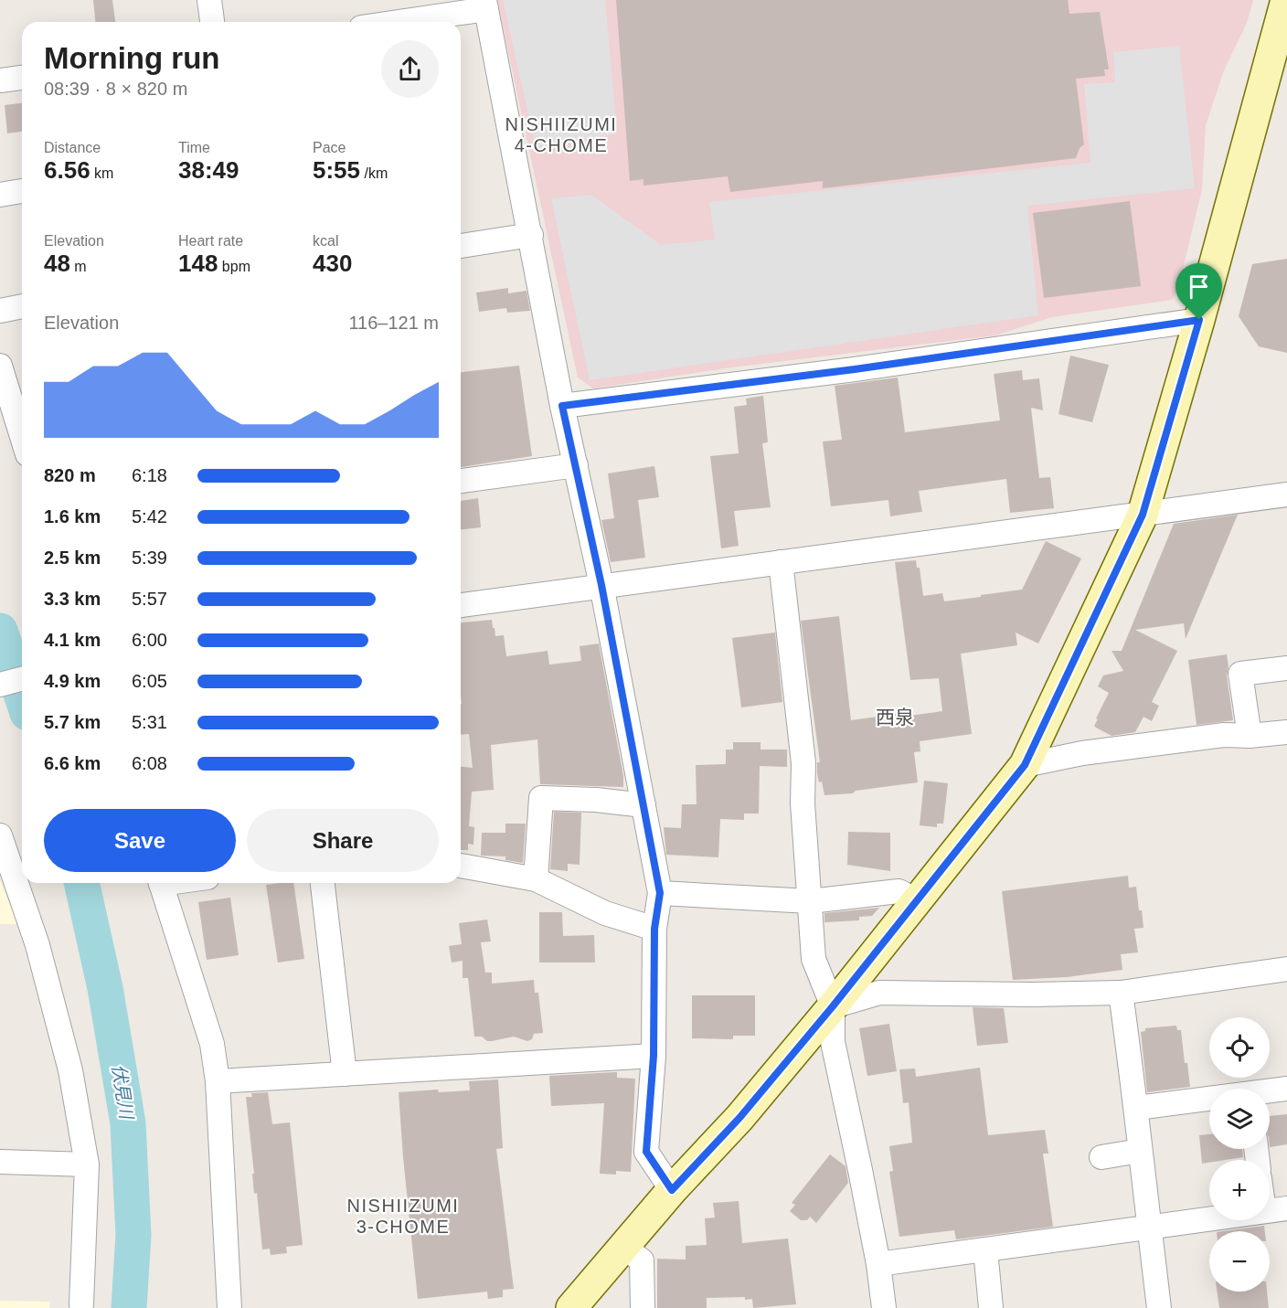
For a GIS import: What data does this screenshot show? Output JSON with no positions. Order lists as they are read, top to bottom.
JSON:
{
  "districts": ["NISHIIZUMI 4-CHOME", "西泉", "NISHIIZUMI 3-CHOME"],
  "water": ["伏見川"],
  "page": {
    "heading": ["Morning run", "08:39 · 8 × 820 m"],
    "stats": [
      ["Distance", "6.56 km"],
      ["Time", "38:49"],
      ["Pace", "5:55 /km"],
      ["Elevation", "48 m"],
      ["Heart rate", "148 bpm"],
      ["kcal", "430"]
    ],
    "chart": ["Elevation", "116–121 m"],
    "list": [
      {
        "name": "820 m",
        "note": "6:18"
      },
      {
        "name": "1.6 km",
        "note": "5:42"
      },
      {
        "name": "2.5 km",
        "note": "5:39"
      },
      {
        "name": "3.3 km",
        "note": "5:57"
      },
      {
        "name": "4.1 km",
        "note": "6:00"
      },
      {
        "name": "4.9 km",
        "note": "6:05"
      },
      {
        "name": "5.7 km",
        "note": "5:31"
      },
      {
        "name": "6.6 km",
        "note": "6:08"
      }
    ],
    "buttons": ["Save", "Share"],
    "map_buttons": ["+", "−"]
  }
}
